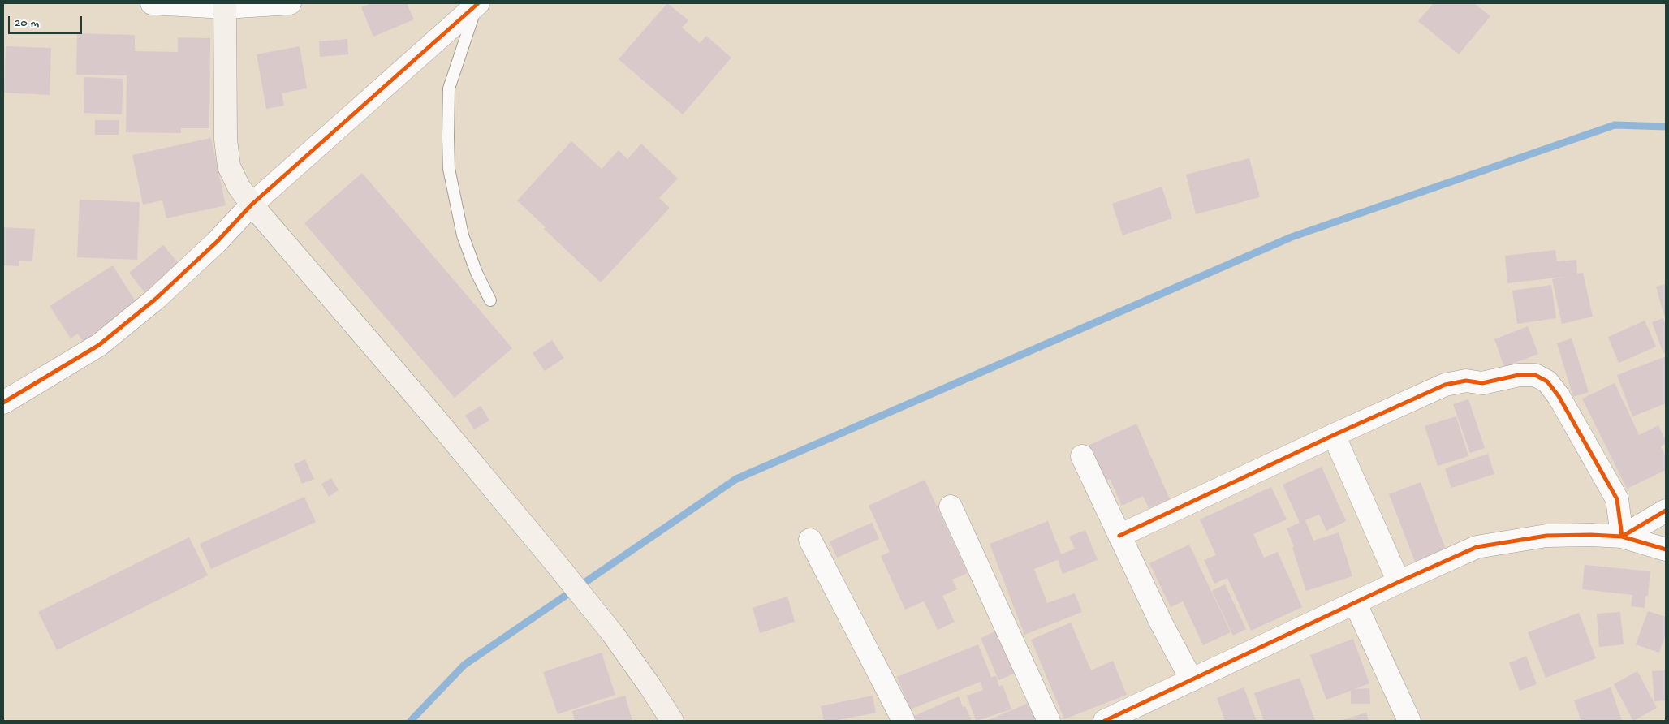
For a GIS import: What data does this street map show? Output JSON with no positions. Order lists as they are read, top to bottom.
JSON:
{
  "scale_bar": "20 m"
}
